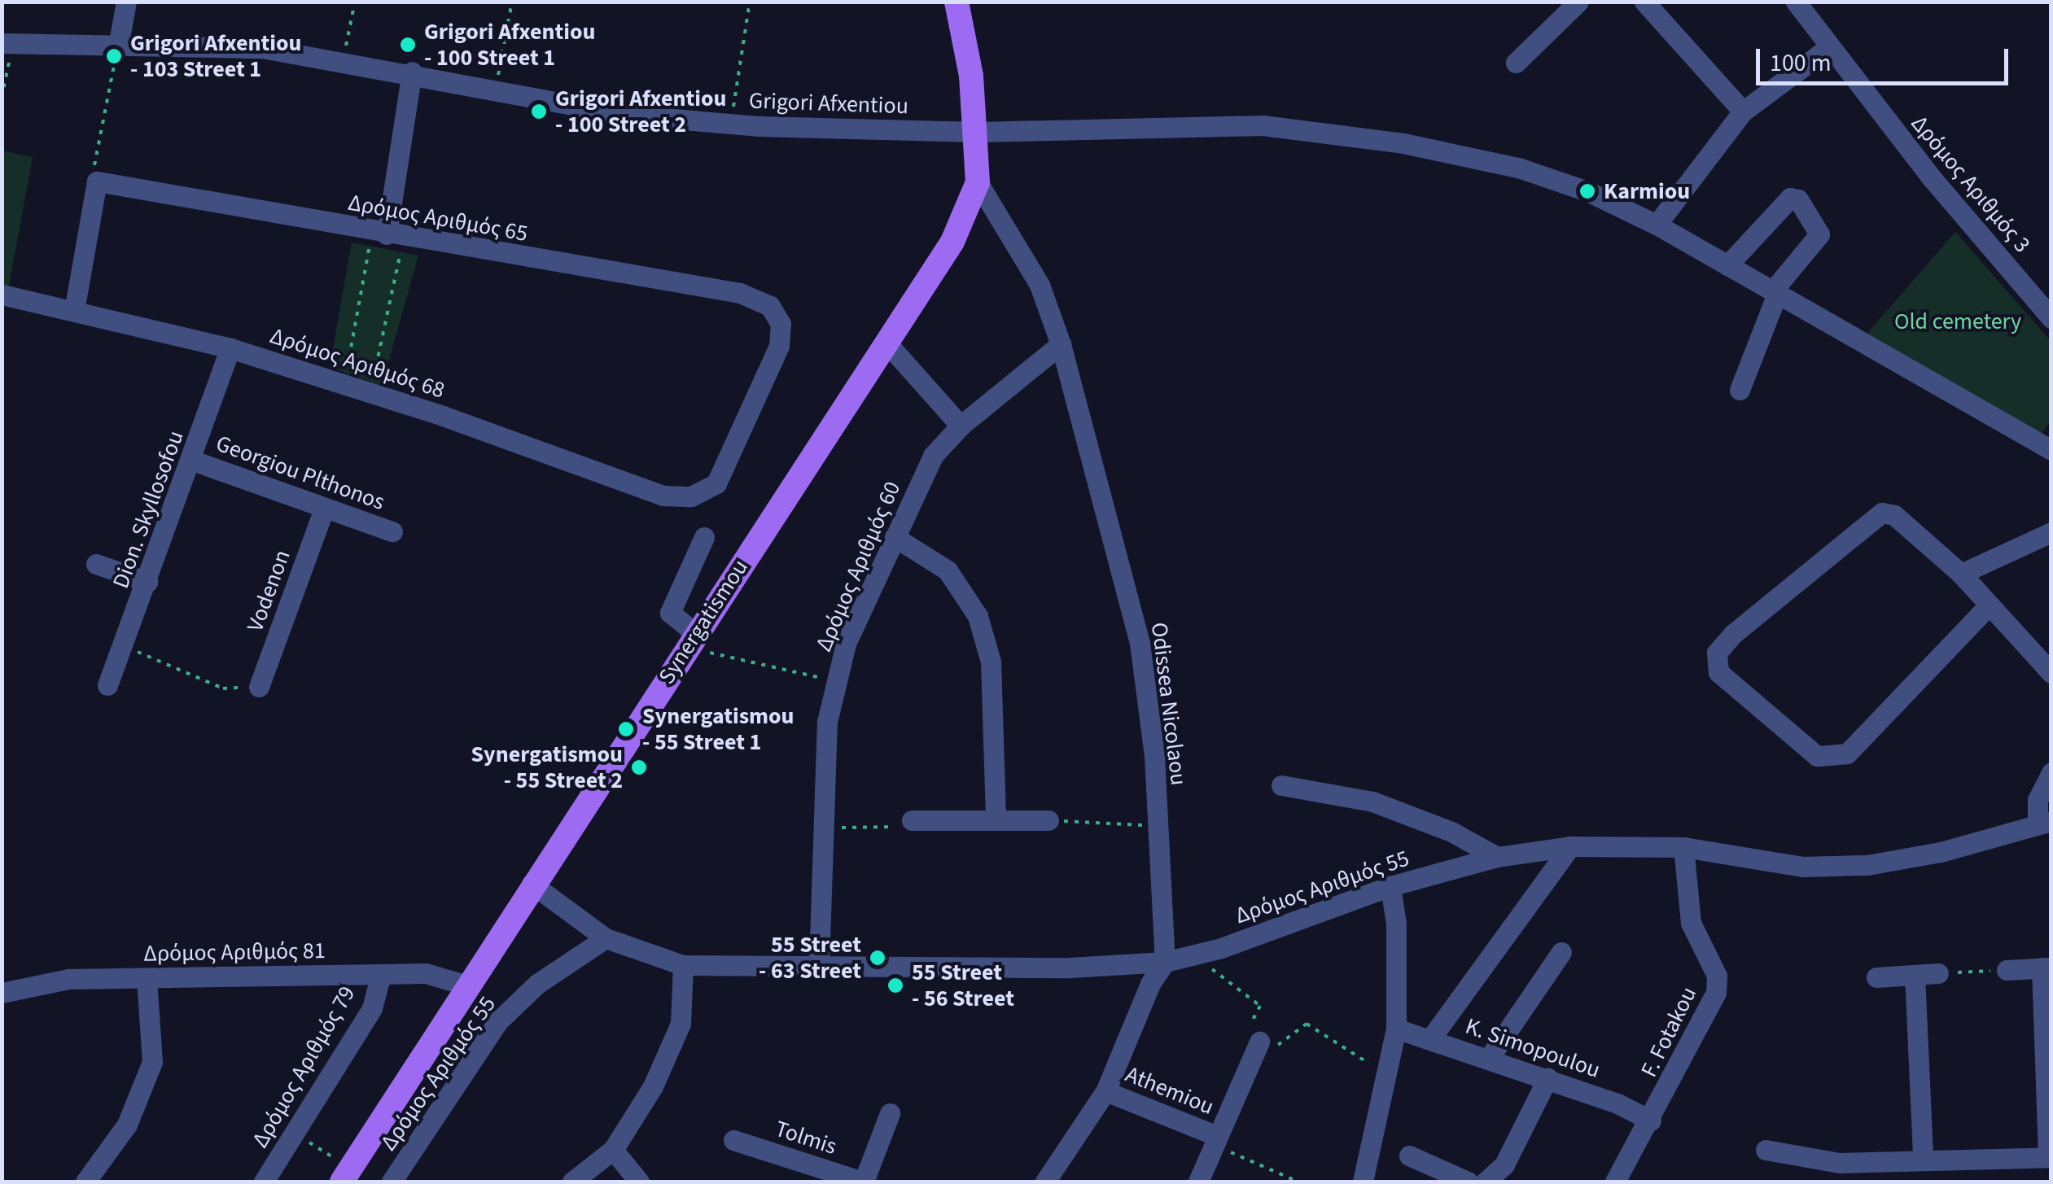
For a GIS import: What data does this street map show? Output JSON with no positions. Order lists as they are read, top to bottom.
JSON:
{
  "streets": {
    "main road": ["Synergatismou"],
    "street": [
      "Grigori Afxentiou",
      "Δρόμος Αριθμός 3",
      "Δρόμος Αριθμός 65",
      "Δρόμος Αριθμός 68",
      "Georgiou Plthonos",
      "Dion. Skyllosofou",
      "Δρόμος Αριθμός 60",
      "Vodenon",
      "Odissea Nicolaou",
      "Δρόμος Αριθμός 55",
      "Δρόμος Αριθμός 81",
      "F. Fotakou",
      "K. Simopoulou",
      "Δρόμος Αριθμός 79",
      "Athemiou",
      "Tolmis"
    ]
  },
  "crossings": [
    ["Δρόμος Αριθμός 65", "Δρόμος Αριθμός 68"],
    ["Δρόμος Αριθμός 68", "Dion. Skyllosofou"],
    ["Georgiou Plthonos", "Dion. Skyllosofou"],
    ["Georgiou Plthonos", "Vodenon"],
    ["Δρόμος Αριθμός 60", "Odissea Nicolaou"],
    ["Δρόμος Αριθμός 60", "Δρόμος Αριθμός 55"],
    ["Synergatismou", "Odissea Nicolaou"],
    ["Synergatismou", "Δρόμος Αριθμός 55"],
    ["Synergatismou", "Δρόμος Αριθμός 81"],
    ["Odissea Nicolaou", "Δρόμος Αριθμός 55"],
    ["Δρόμος Αριθμός 55", "F. Fotakou"],
    ["Δρόμος Αριθμός 81", "Δρόμος Αριθμός 79"],
    ["F. Fotakou", "K. Simopoulou"]
  ],
  "parks": ["Old cemetery"],
  "places": [
    "Grigori Afxentiou - 100 Street 1",
    "Grigori Afxentiou - 103 Street 1",
    "Grigori Afxentiou - 100 Street 2",
    "Karmiou",
    "Synergatismou - 55 Street 1",
    "Synergatismou - 55 Street 2",
    "55 Street - 63 Street",
    "55 Street - 56 Street"
  ],
  "scale_bar": "100 m"
}
